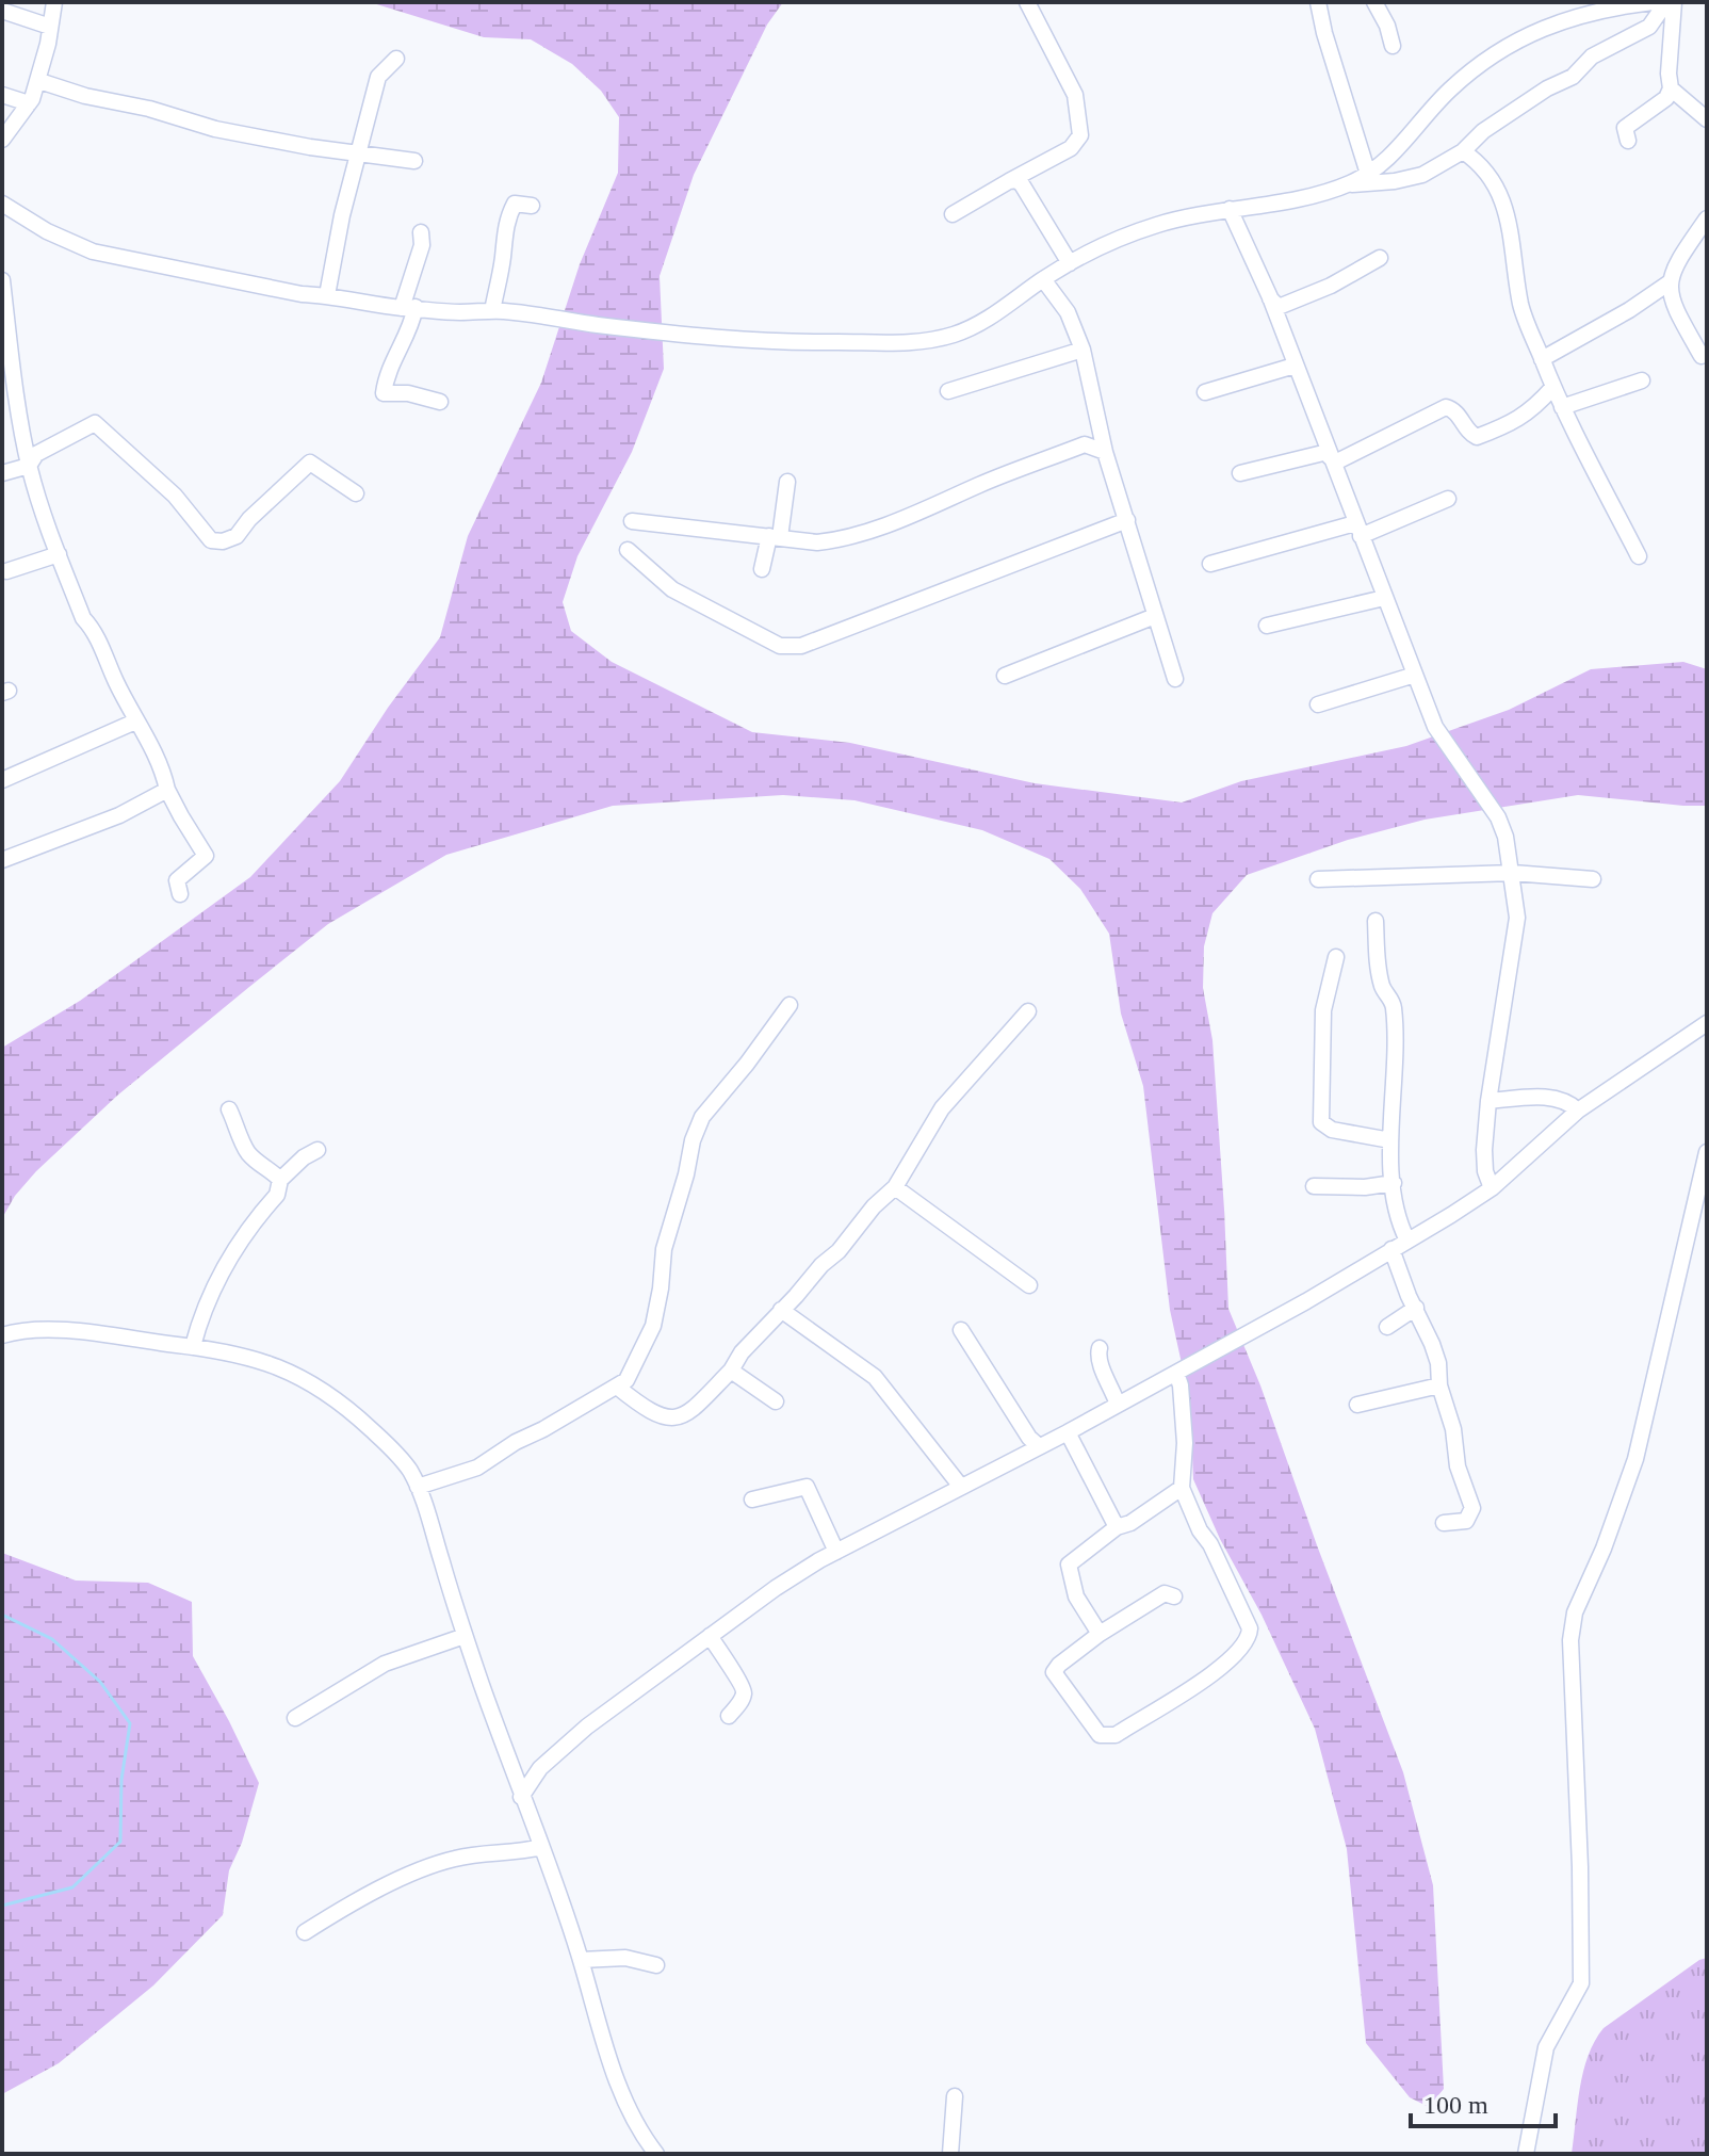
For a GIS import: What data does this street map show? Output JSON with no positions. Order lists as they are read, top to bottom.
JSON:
{
  "scale_bar": "100 m"
}
